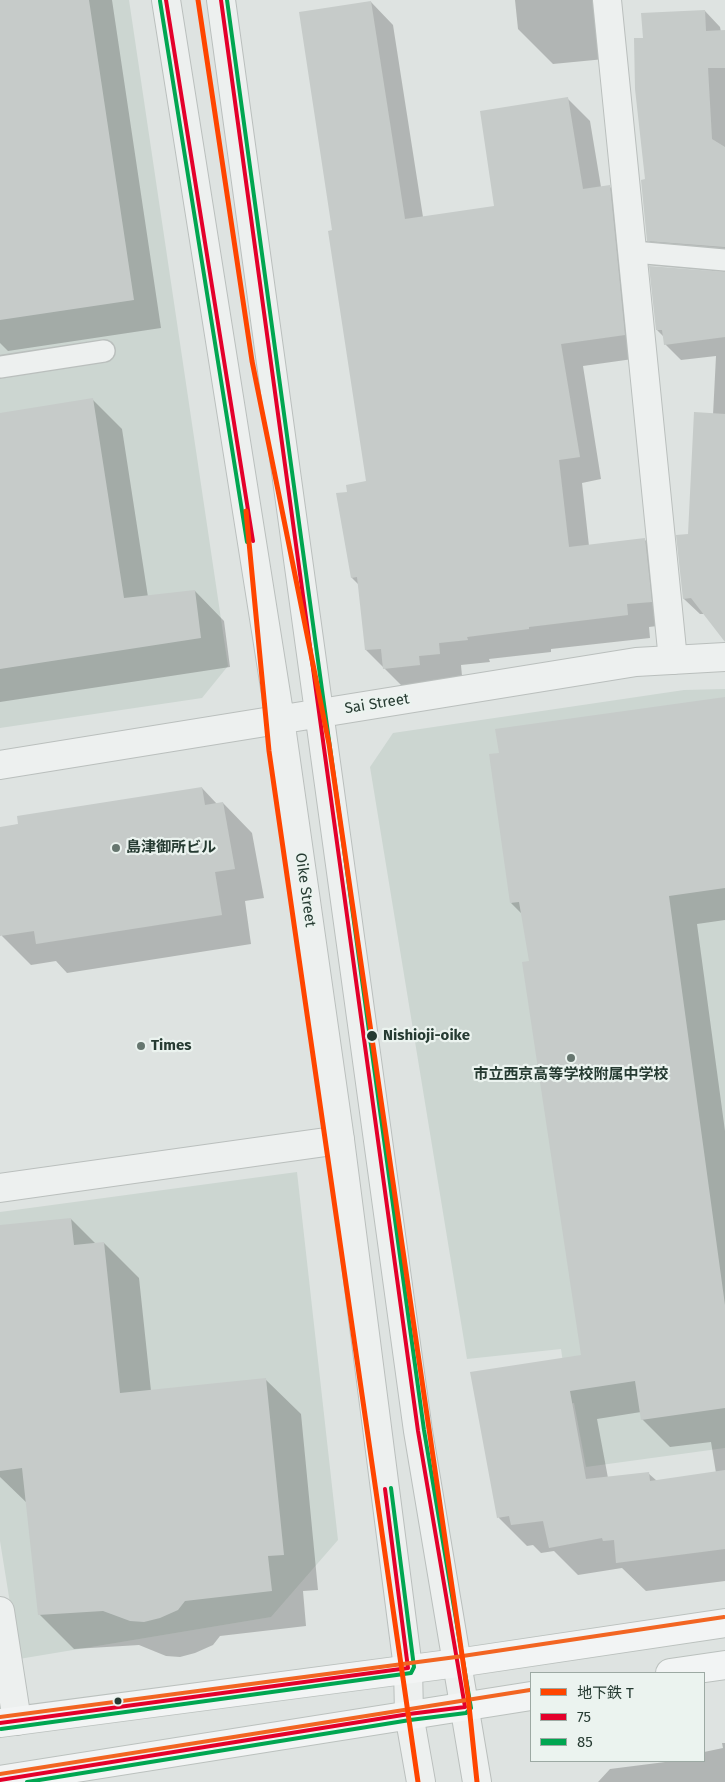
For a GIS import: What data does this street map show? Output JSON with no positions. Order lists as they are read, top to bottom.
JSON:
{
  "streets": {
    "street": ["Sai Street", "Oike Street"]
  },
  "crossings": [
    ["Sai Street", "Oike Street"]
  ],
  "places": [
    "島津御所ビル",
    "Nishioji-oike",
    "Times",
    "市立西京高等学校附属中学校"
  ],
  "lines": ["metro line T", "transit line 75", "transit line 85"],
  "legend": ["地下鉄 T", "75", "85"]
}
